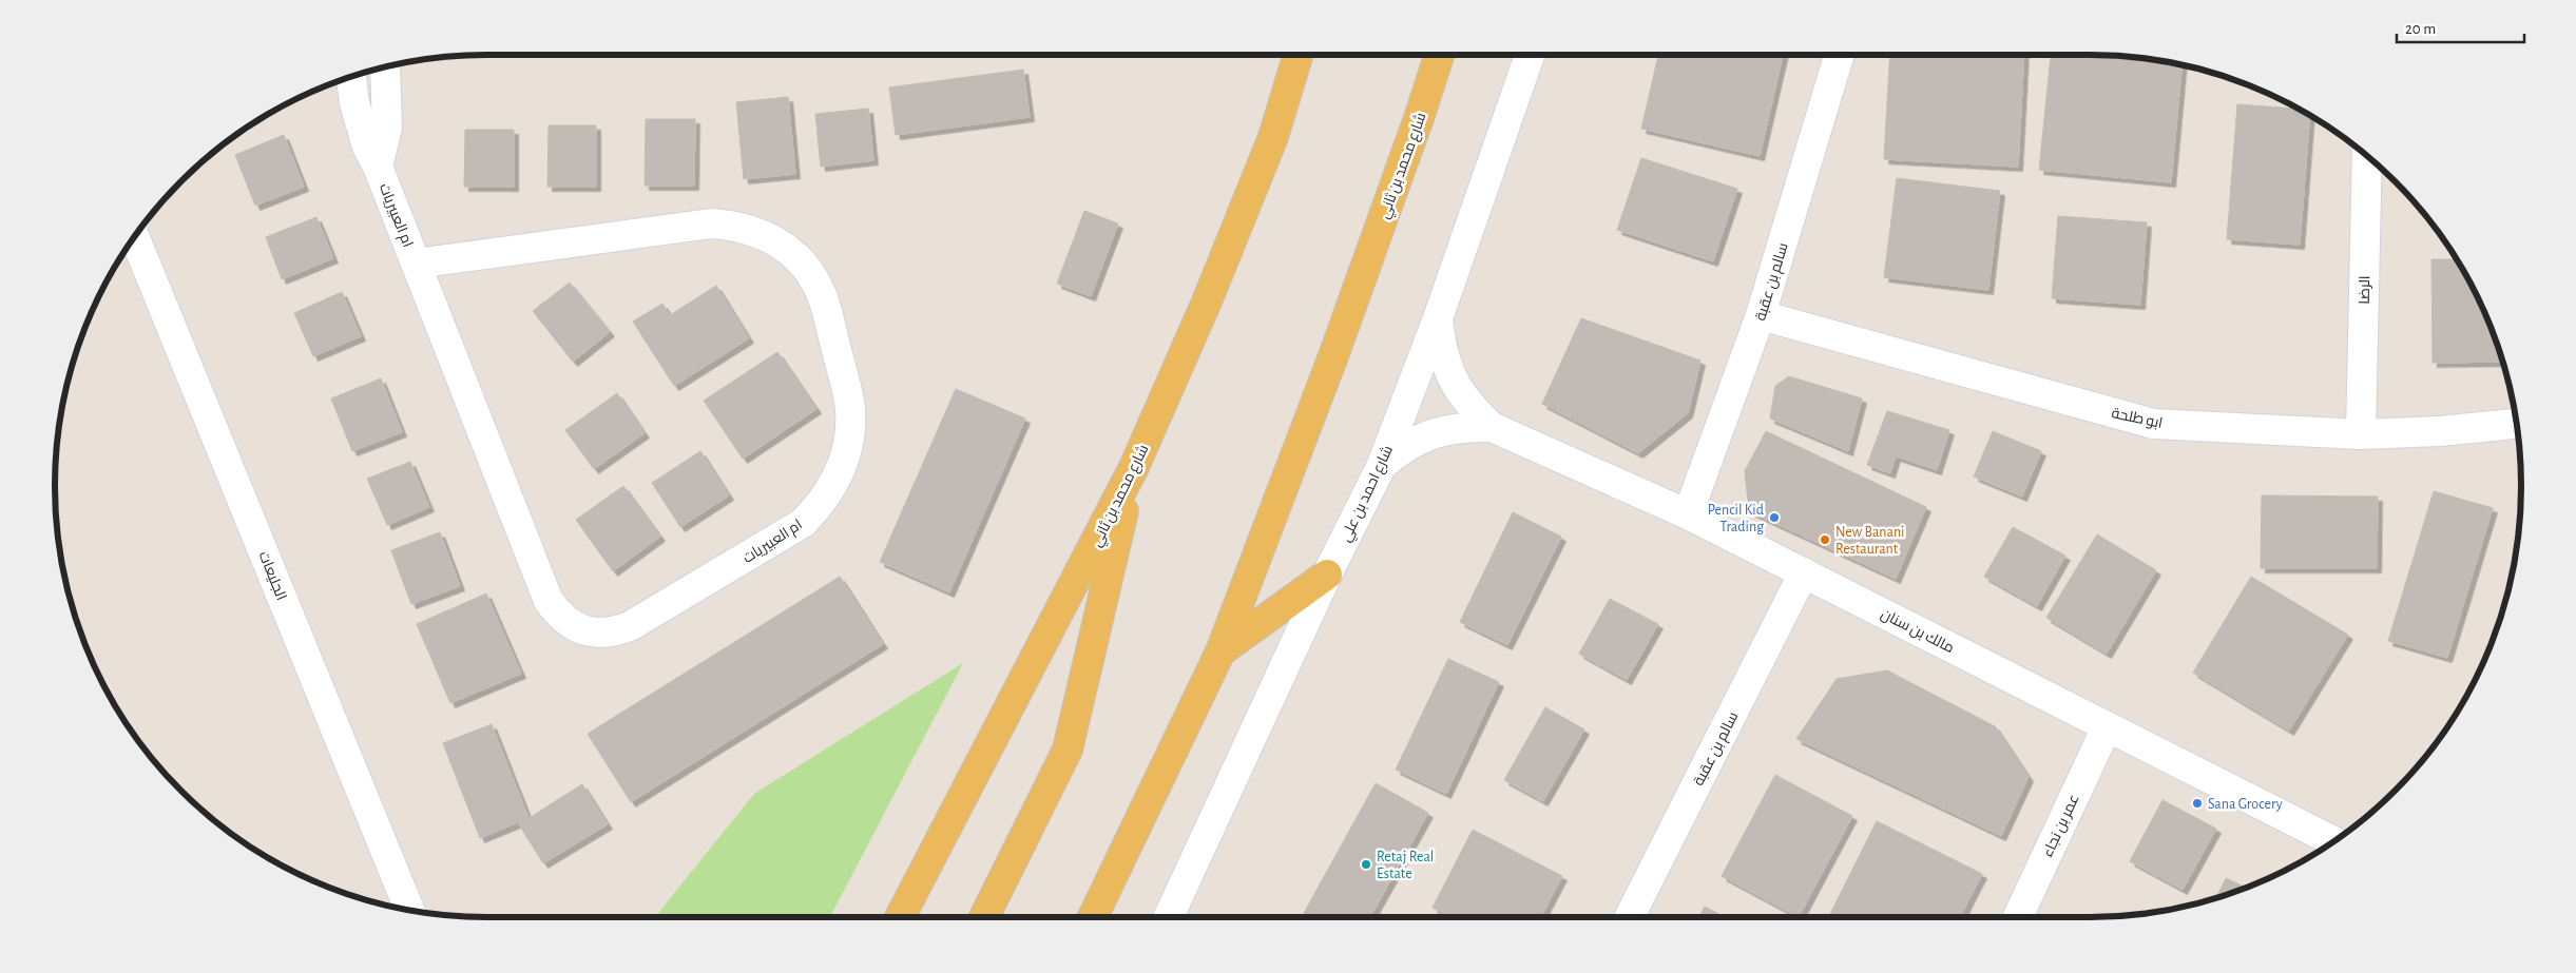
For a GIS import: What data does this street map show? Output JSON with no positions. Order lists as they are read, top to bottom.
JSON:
{
  "streets": {
    "main road": ["شارع محمد بن ثاني"],
    "street": [
      "ام العبيريات",
      "سالم بن عقبة",
      "الرضا",
      "ابو طلحة",
      "شارع احمد بن علي",
      "الجليعات",
      "مالك بن سنان",
      "عمر بن نجاء"
    ]
  },
  "crossings": [
    ["سالم بن عقبة", "ابو طلحة"],
    ["سالم بن عقبة", "مالك بن سنان"],
    ["الرضا", "ابو طلحة"],
    ["شارع احمد بن علي", "مالك بن سنان"],
    ["مالك بن سنان", "عمر بن نجاء"]
  ],
  "places": [
    "Pencil Kid Trading",
    "New Banani Restaurant",
    "Sana Grocery",
    "Retaj Real Estate"
  ],
  "scale_bar": "20 m"
}
